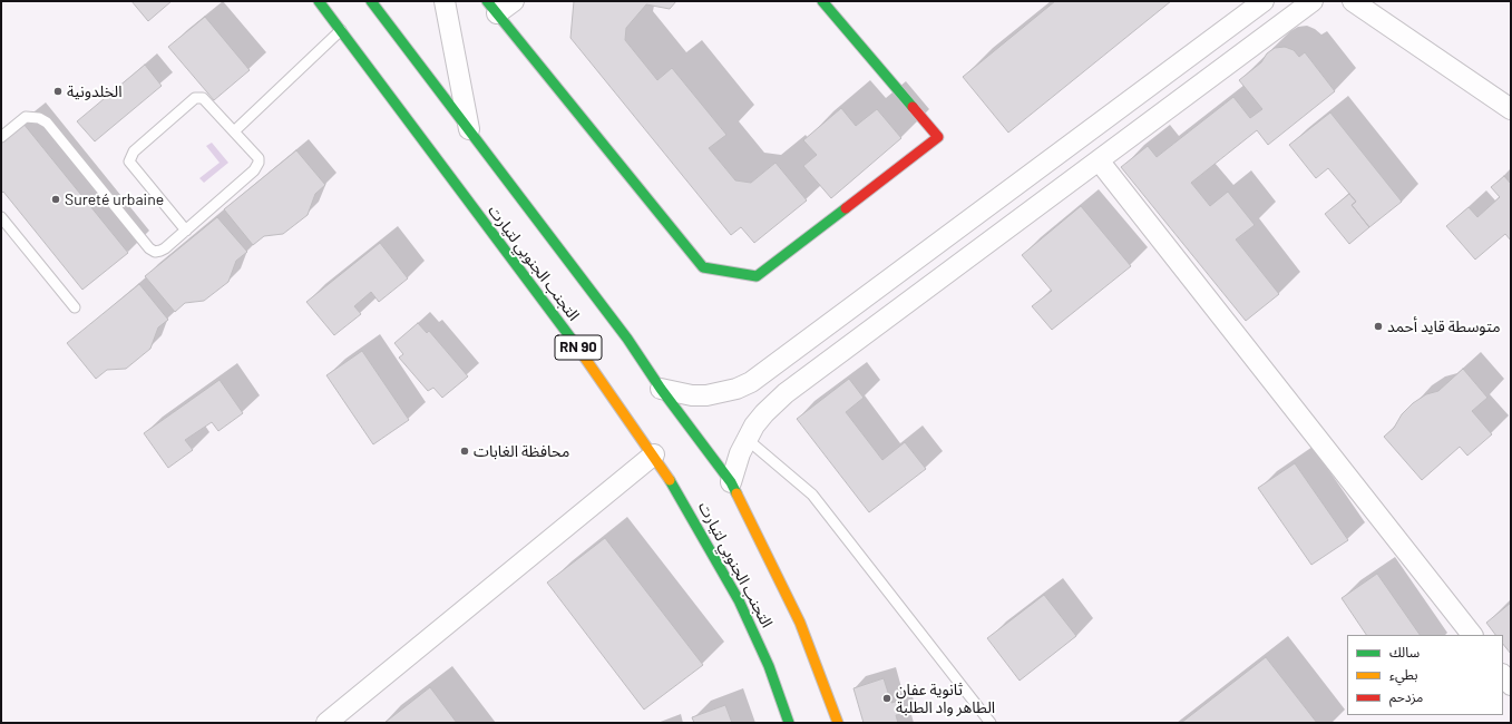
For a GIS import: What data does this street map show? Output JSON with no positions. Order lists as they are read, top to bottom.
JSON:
{
  "streets": {
    "main road": ["التجنب الجنوبي لتيارت", "RN 90"]
  },
  "places": [
    "الخلدونية",
    "Sureté urbaine",
    "متوسطة قايد أحمد",
    "محافظة الغابات",
    "ثانوية عفان الطاهر واد الطلبة"
  ],
  "legend": ["سالك", "بطيء", "مزدحم"]
}
